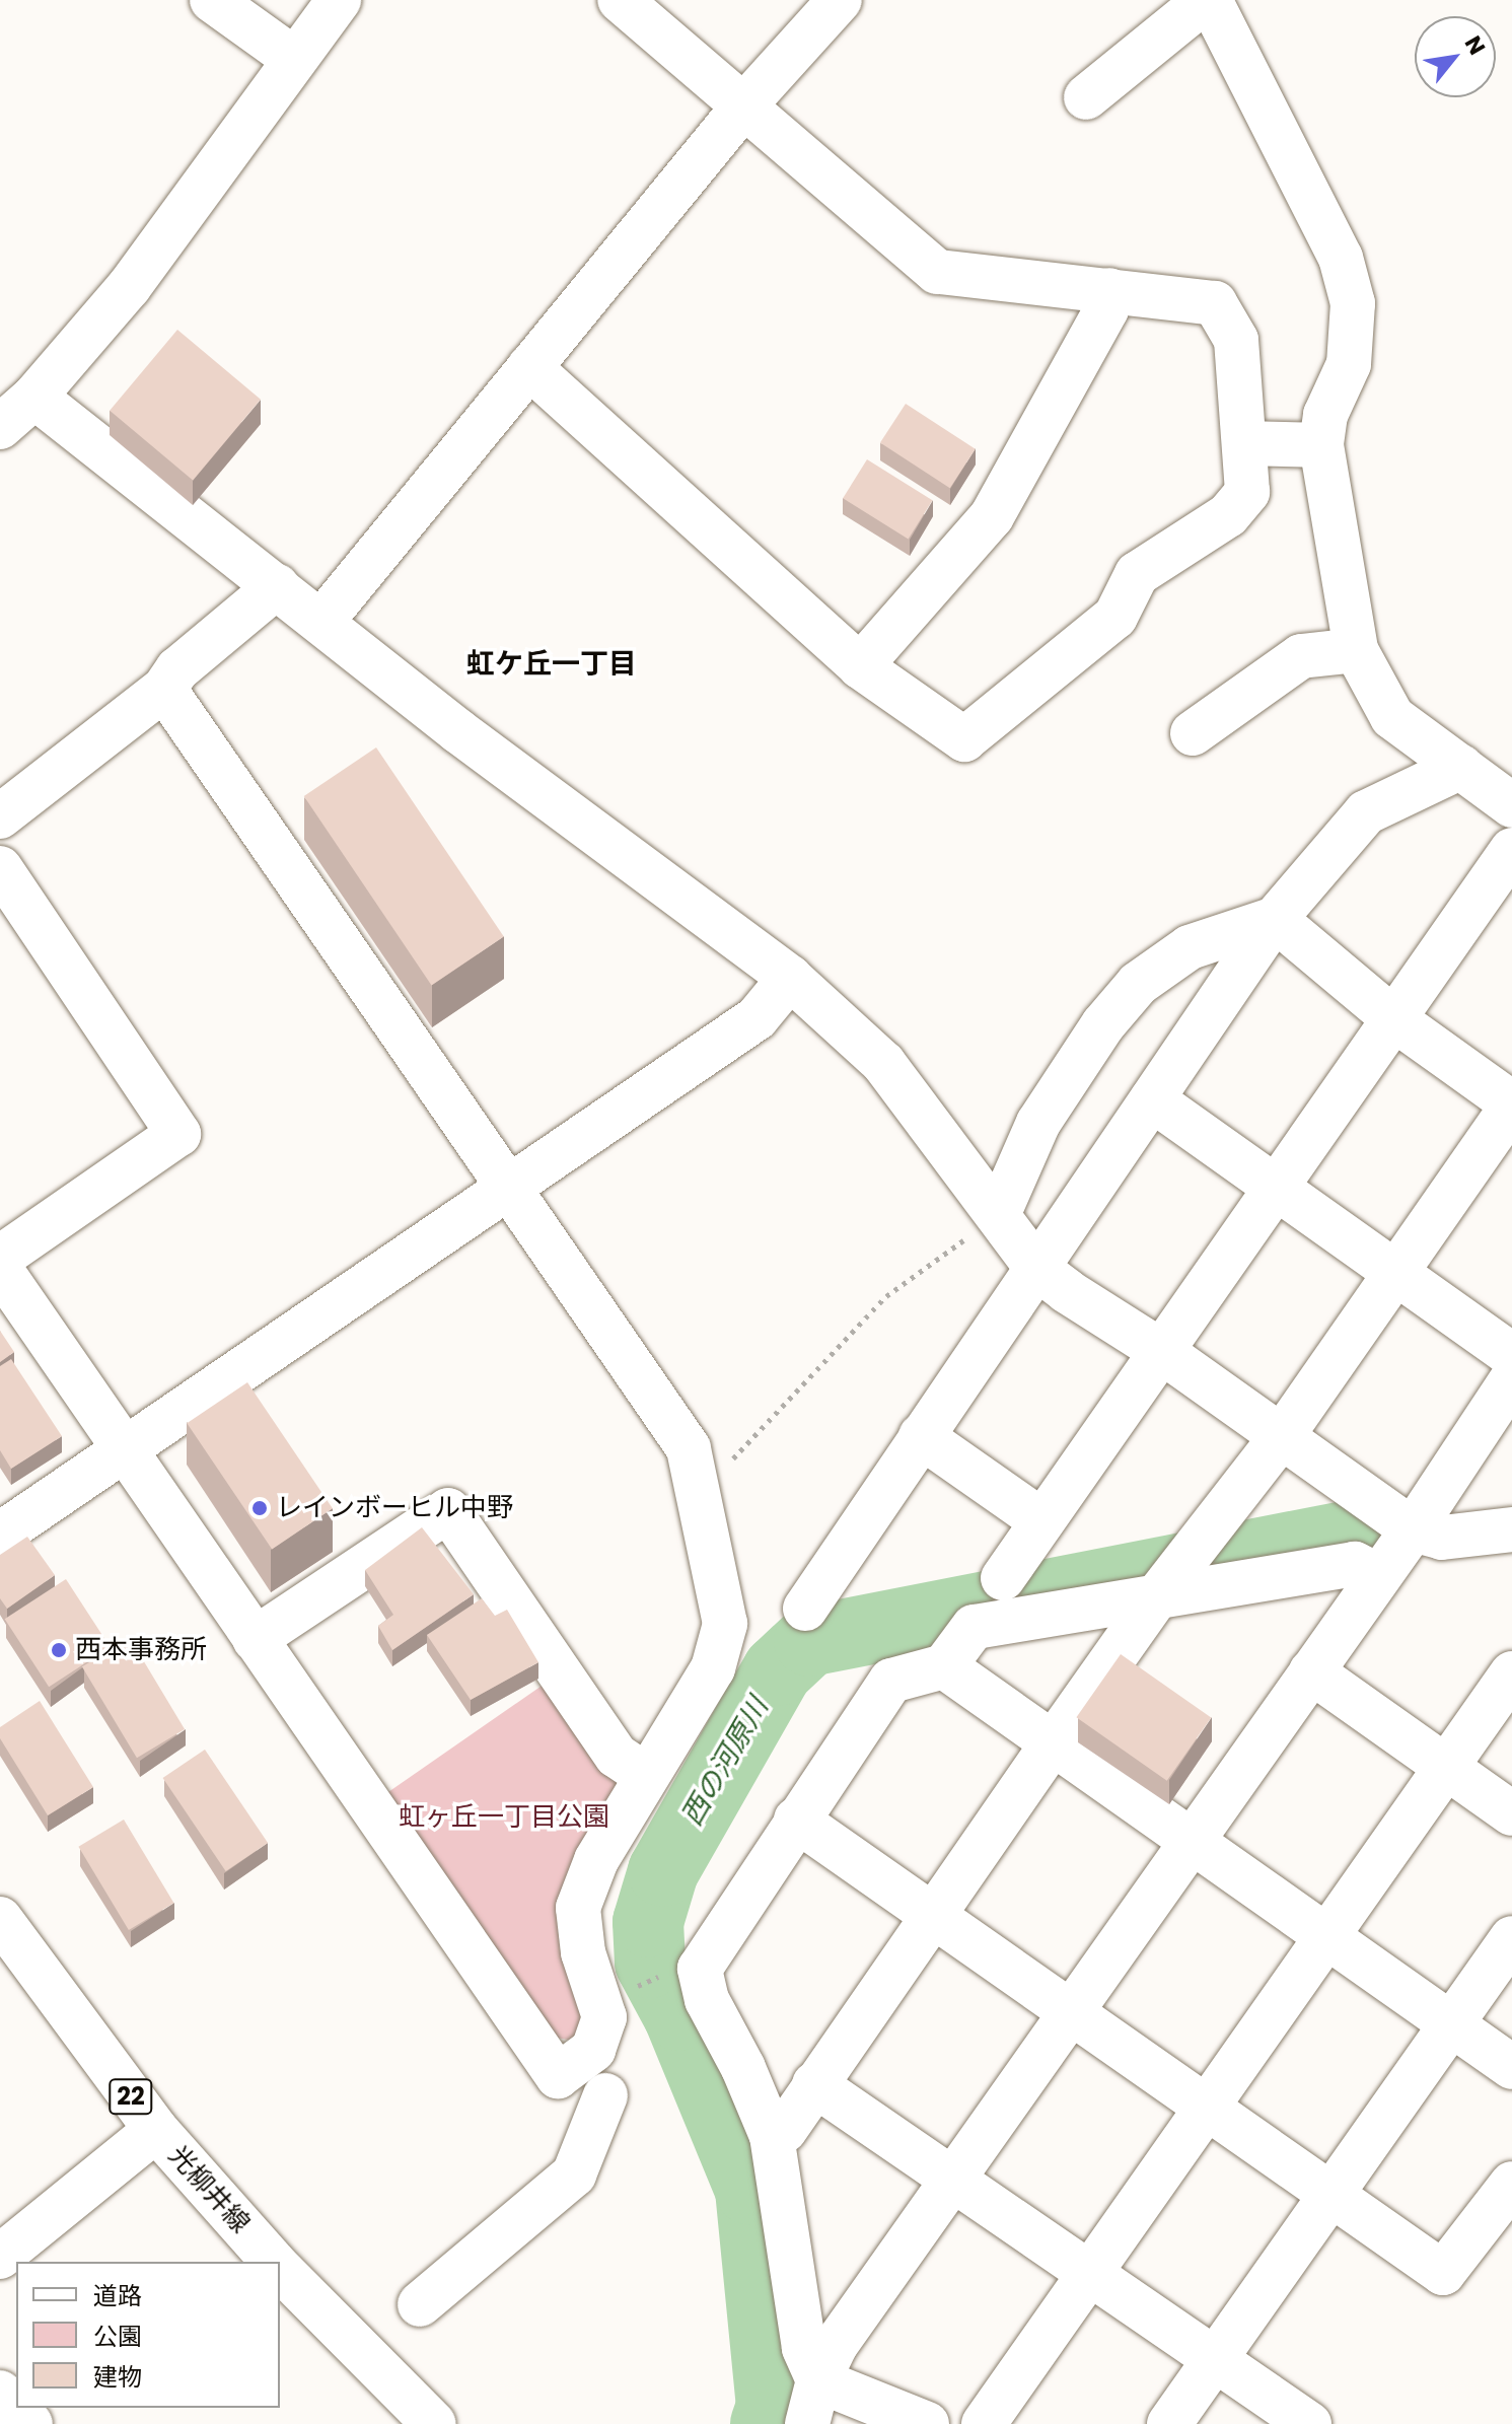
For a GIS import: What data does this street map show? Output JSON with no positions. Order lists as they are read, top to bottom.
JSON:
{
  "streets": {
    "street": ["22", "光柳井線"]
  },
  "districts": ["虹ケ丘一丁目"],
  "water": ["西の河原川"],
  "parks": ["虹ヶ丘一丁目公園"],
  "places": ["レインボーヒル中野", "西本事務所"],
  "legend": ["道路", "公園", "建物"],
  "north": "top right"
}
